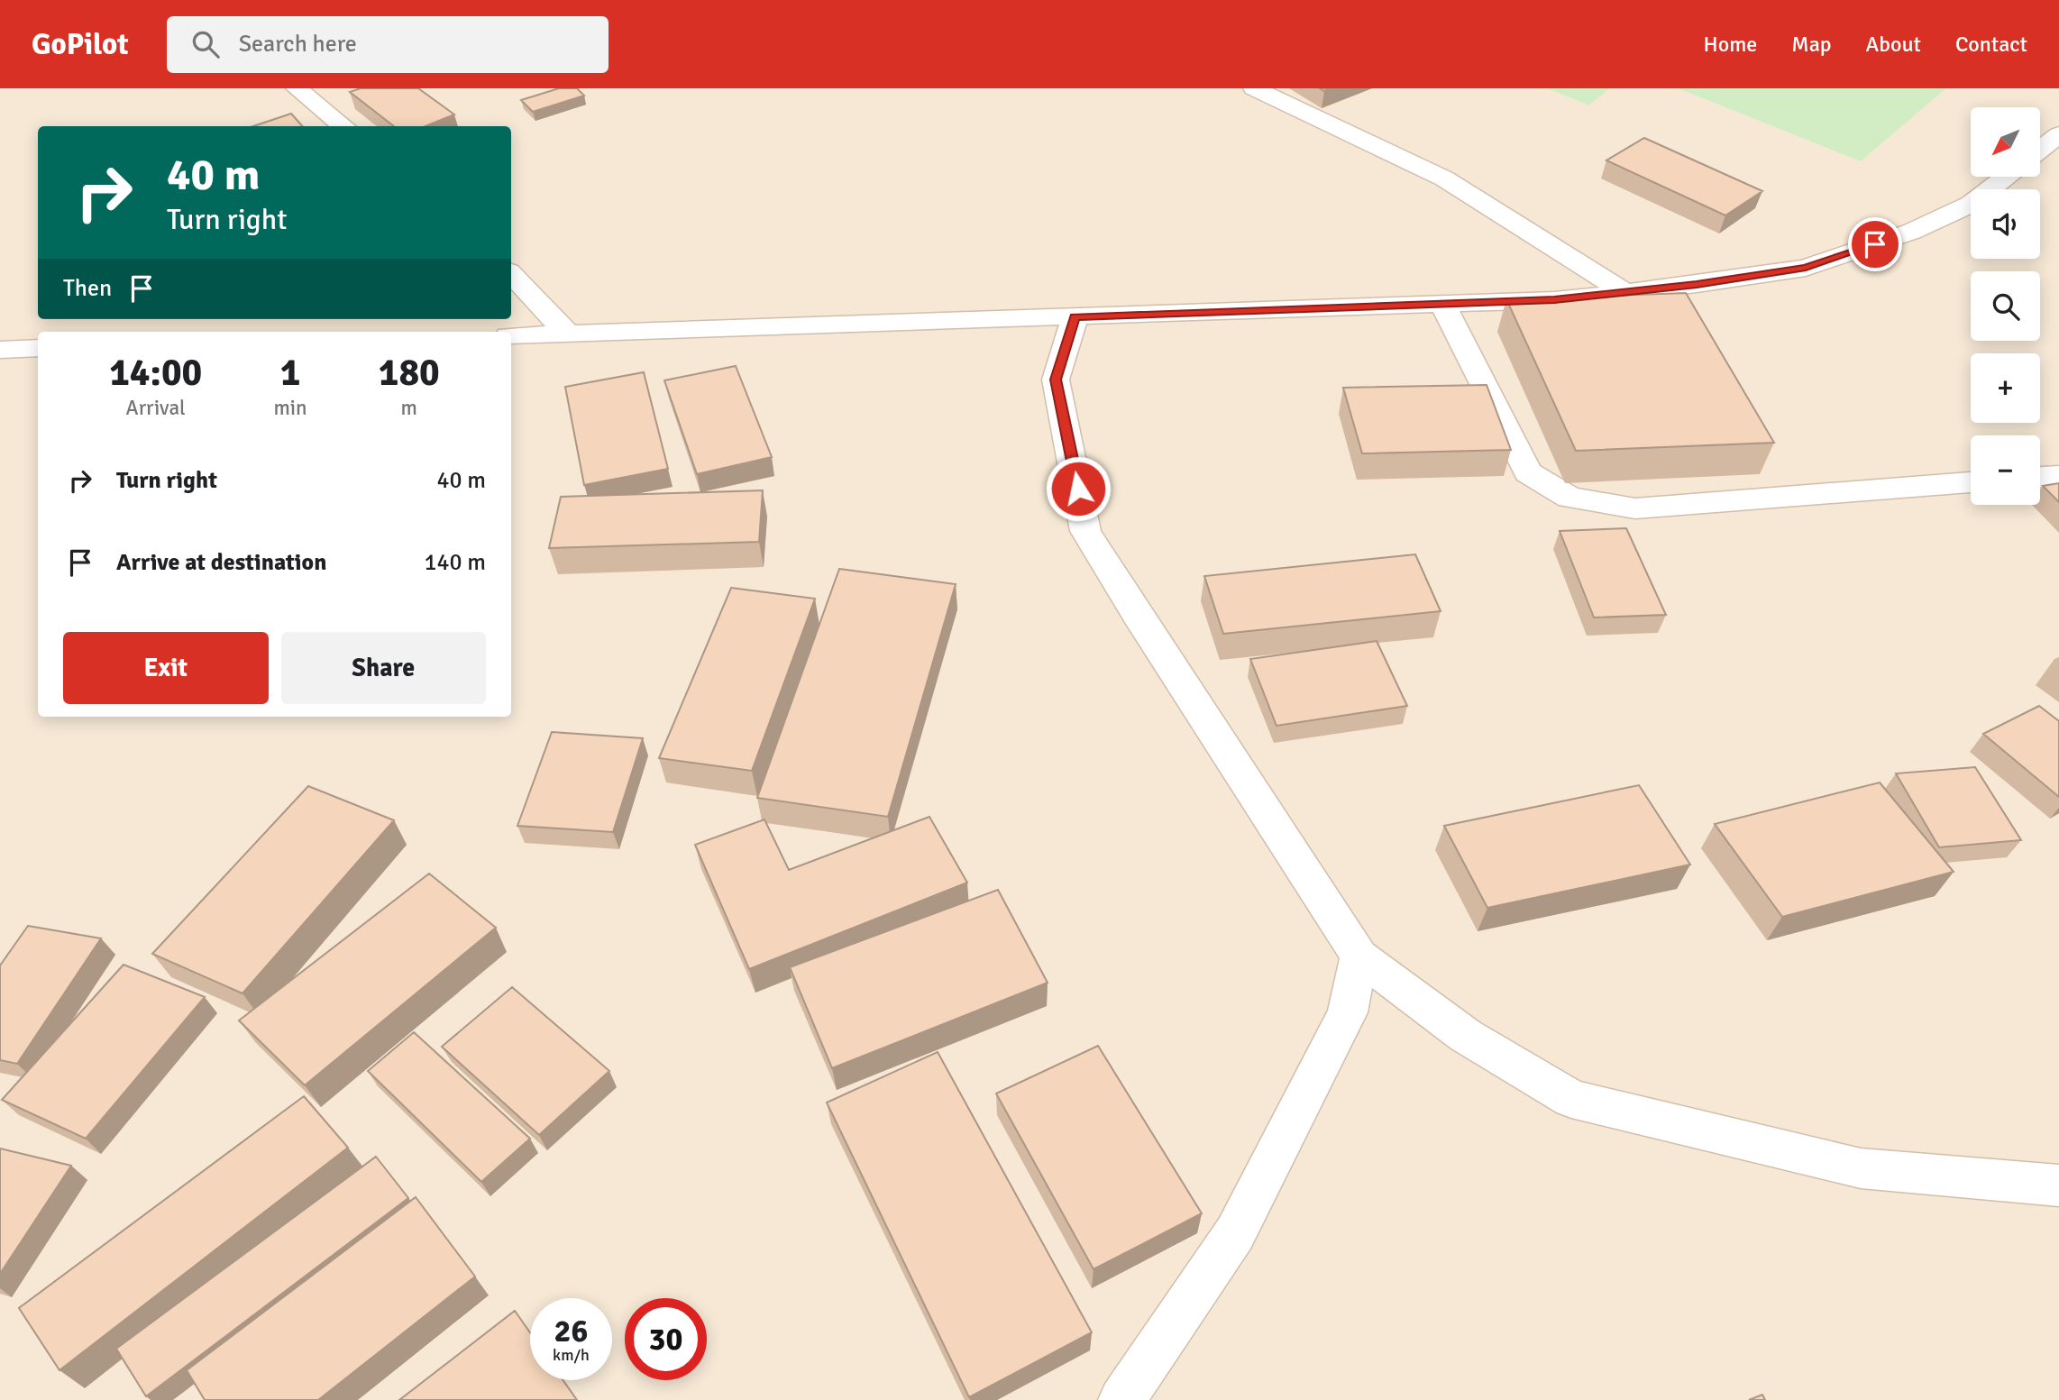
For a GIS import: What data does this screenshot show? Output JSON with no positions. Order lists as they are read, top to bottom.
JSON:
{
  "north": "bottom left",
  "page": {
    "header": "GoPilot",
    "search": "Search here",
    "nav": [
      "Home",
      "Map",
      "About",
      "Contact"
    ],
    "map_buttons": ["+", "−"],
    "turn": ["40 m", "Turn right"],
    "then": "Then",
    "eta": [
      "14:00",
      "Arrival",
      "1",
      "min",
      "180",
      "m"
    ],
    "list": [
      {
        "name": "Turn right",
        "value": "40 m"
      },
      {
        "name": "Arrive at destination",
        "value": "140 m"
      }
    ],
    "buttons": ["Exit", "Share"],
    "speed": "26 km/h",
    "limit": "30"
  }
}
